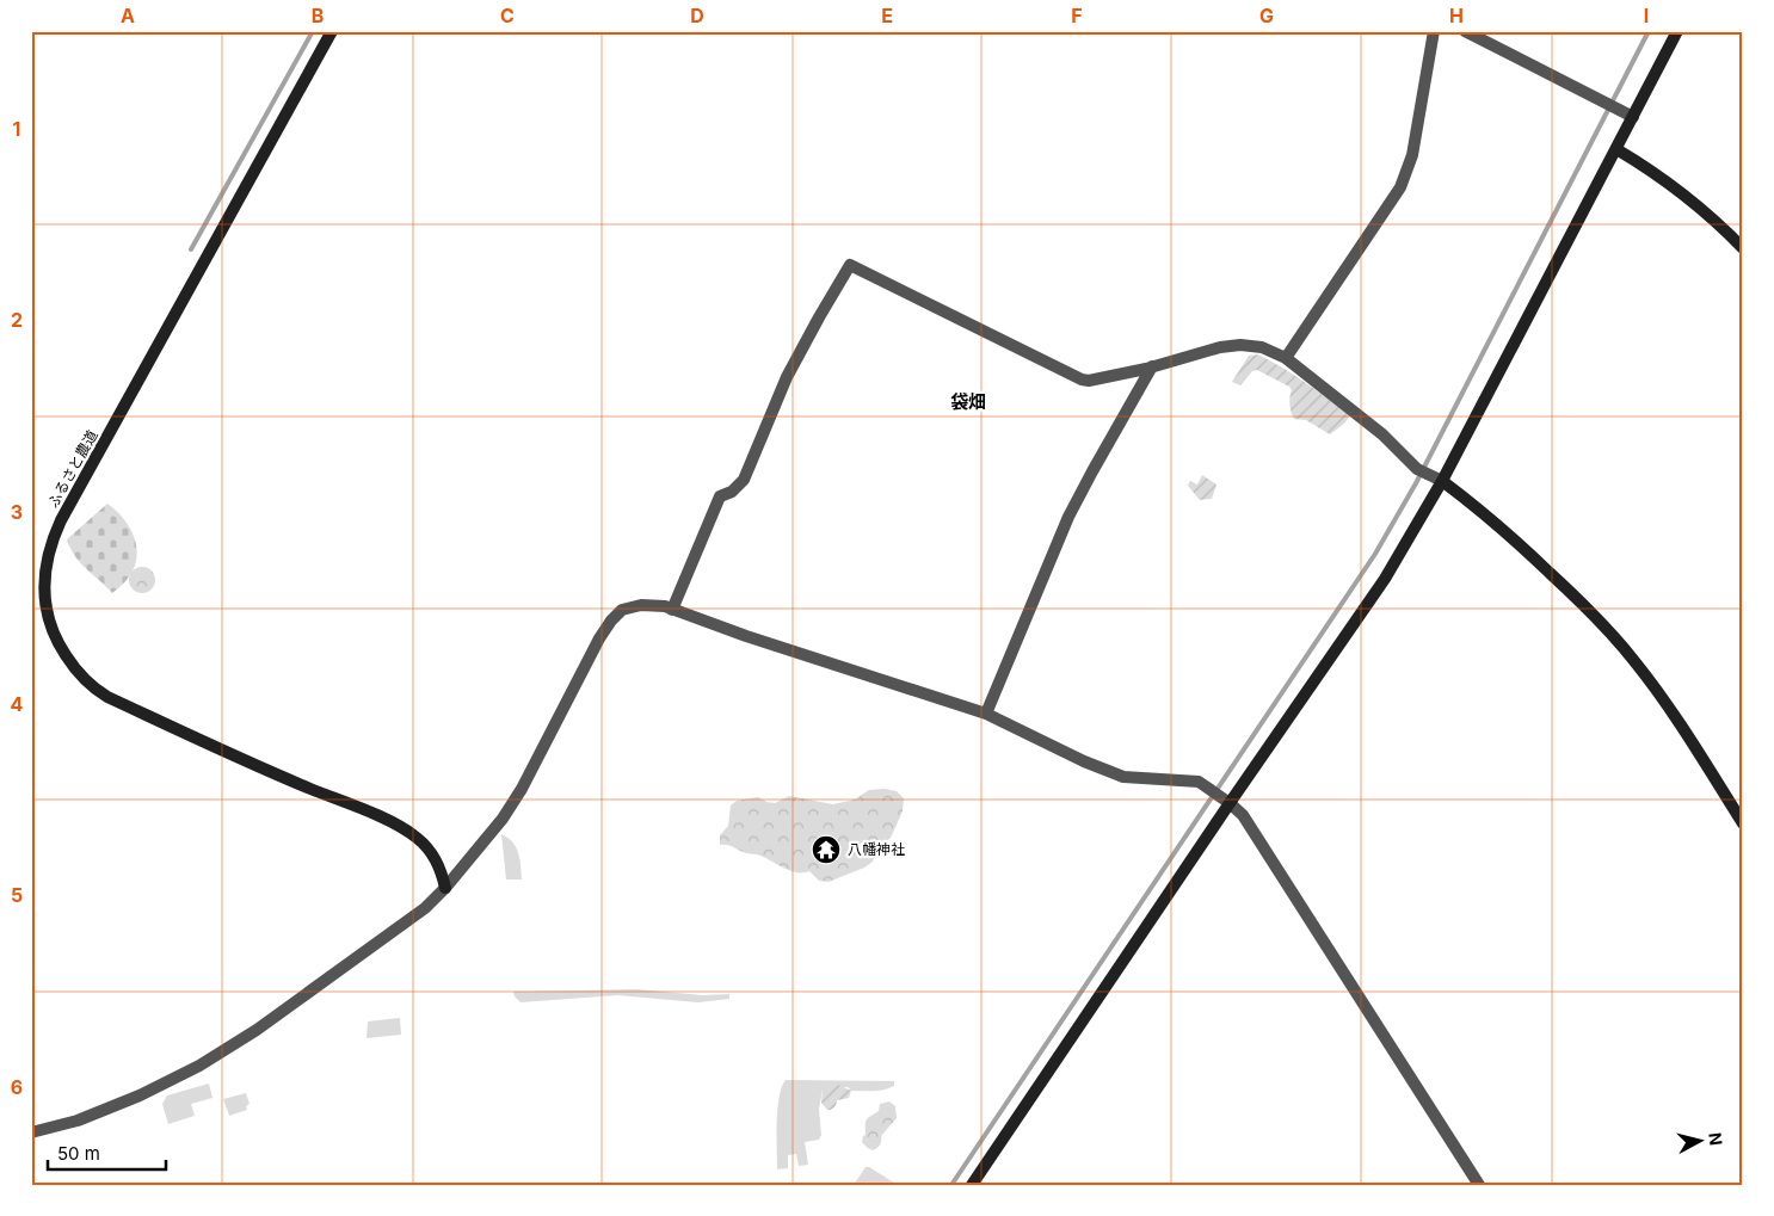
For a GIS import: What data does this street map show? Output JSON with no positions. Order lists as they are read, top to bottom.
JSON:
{
  "streets": {
    "street": ["ふるさと農道"]
  },
  "districts": ["袋畑"],
  "places": {
    "temple": ["八幡神社"]
  },
  "scale_bar": "50 m",
  "north": "right",
  "grid": {
    "columns": [
      "A",
      "B",
      "C",
      "D",
      "E",
      "F",
      "G",
      "H",
      "I"
    ],
    "rows": [
      "1",
      "2",
      "3",
      "4",
      "5",
      "6"
    ]
  }
}
